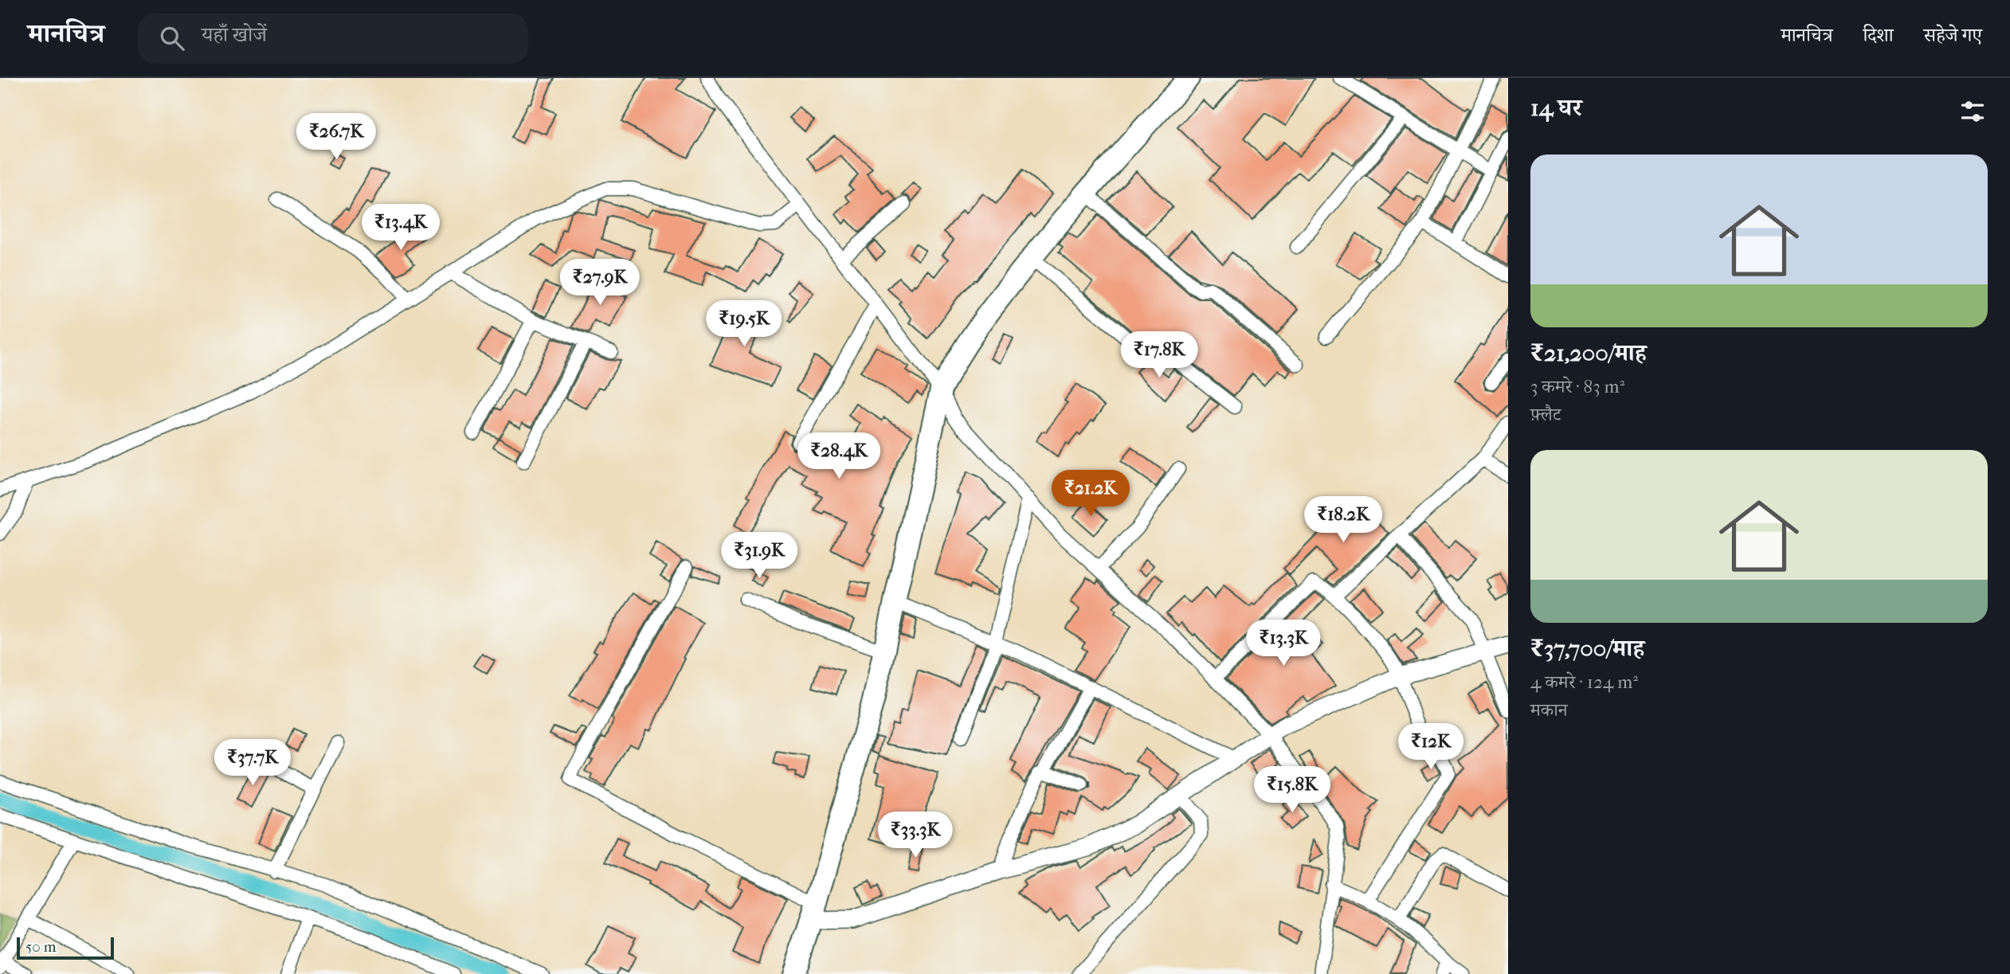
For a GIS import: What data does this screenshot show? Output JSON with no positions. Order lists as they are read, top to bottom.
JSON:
{
  "scale_bar": "50 m",
  "page": {
    "header": "मानचित्र",
    "search": "यहाँ खोजें",
    "nav": ["मानचित्र", "दिशा", "सहेजे गए"],
    "heading": "14 घर",
    "price": [
      "₹26.7K",
      "₹13.4K",
      "₹27.9K",
      "₹19.5K",
      "₹17.8K",
      "₹28.4K",
      "₹21.2K",
      "₹18.2K",
      "₹31.9K",
      "₹13.3K",
      "₹12K",
      "₹37.7K",
      "₹15.8K",
      "₹33.3K"
    ],
    "list": [
      {
        "name": "₹21,200/माह",
        "note": "3 कमरे · 83 m² · फ़्लैट"
      },
      {
        "name": "₹37,700/माह",
        "note": "4 कमरे · 124 m² · मकान"
      }
    ],
    "scale": "50 m"
  }
}
